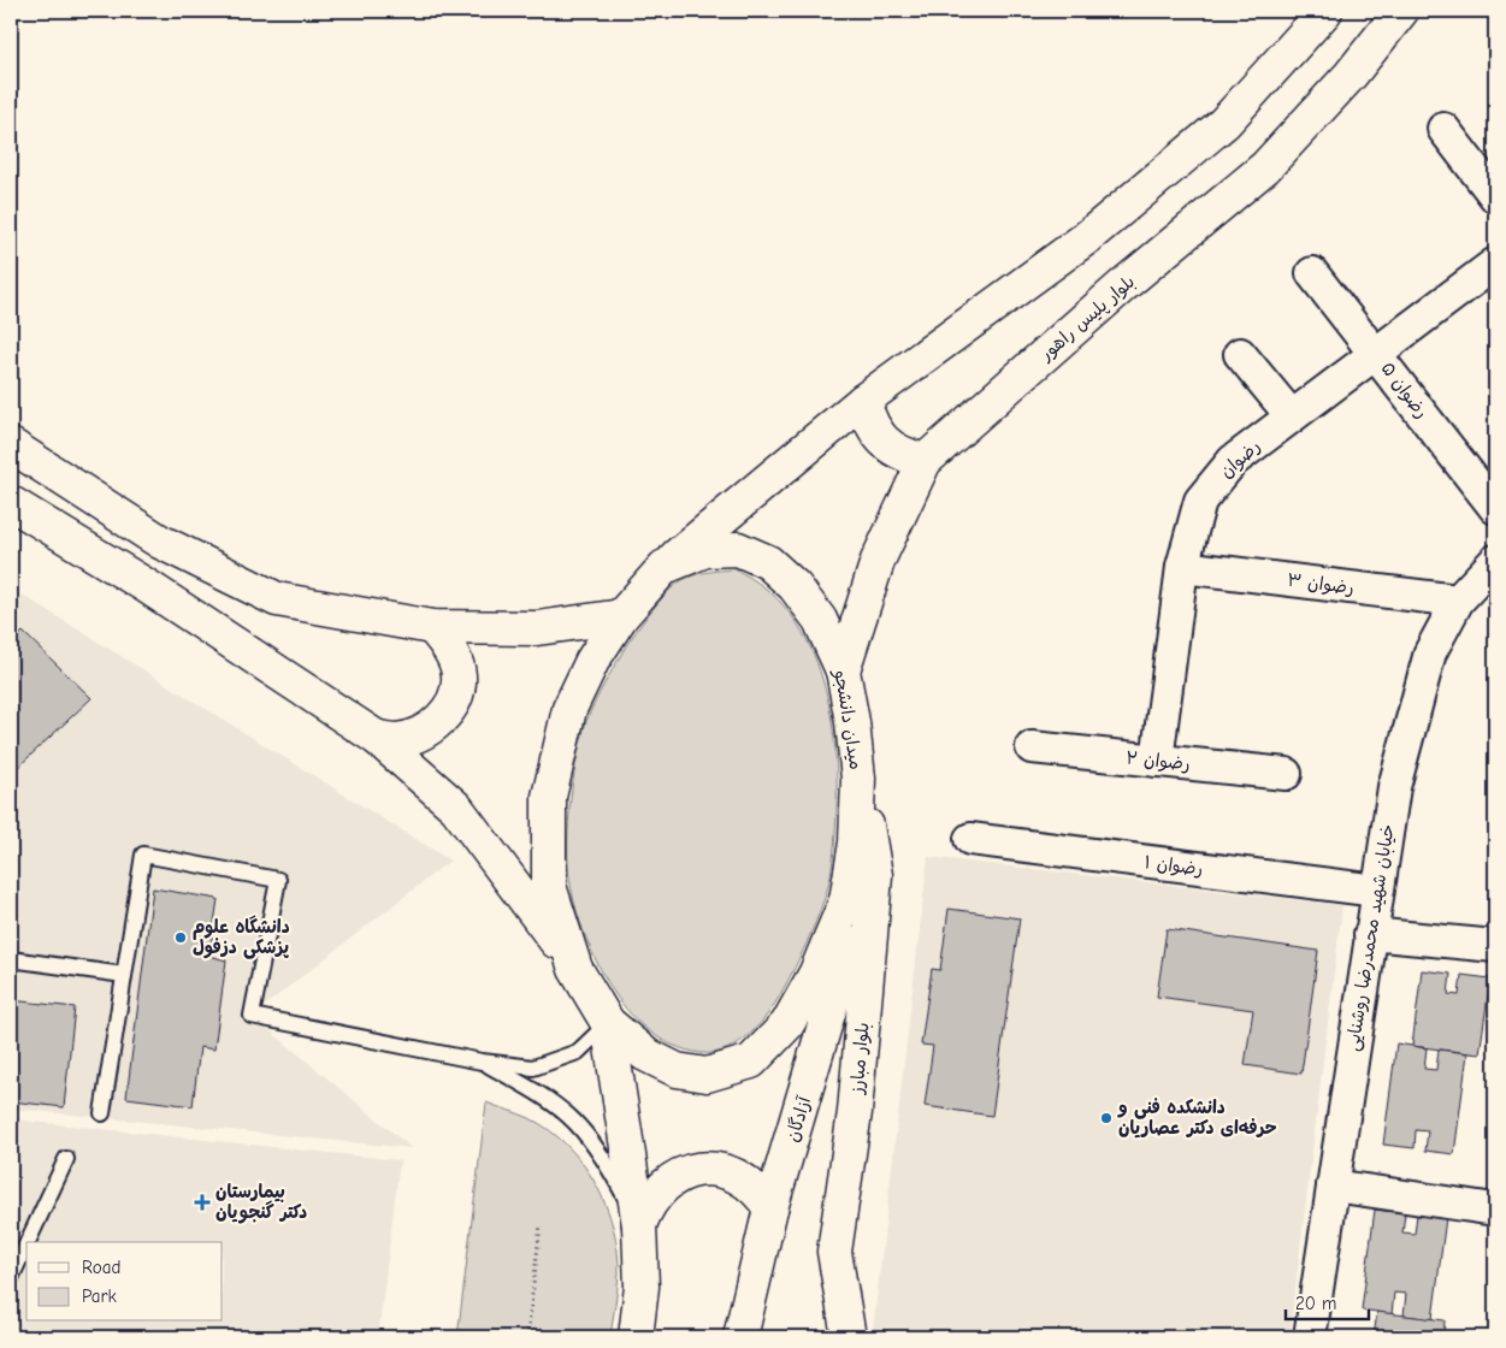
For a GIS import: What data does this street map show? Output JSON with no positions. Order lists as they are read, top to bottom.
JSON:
{
  "streets": {
    "main road": [
      "بلوار پلیس راهور",
      "میدان دانشجو",
      "بلوار مبارز",
      "آزادگان"
    ],
    "street": [
      "رضوان ۵",
      "رضوان",
      "رضوان ۳",
      "رضوان ۲",
      "رضوان ۱",
      "خیابان شهید محمدرضا روشنایی"
    ]
  },
  "crossings": [
    ["بلوار پلیس راهور", "میدان دانشجو"],
    ["رضوان ۵", "رضوان"],
    ["رضوان", "رضوان ۳"],
    ["رضوان", "رضوان ۲"],
    ["رضوان ۳", "خیابان شهید محمدرضا روشنایی"],
    ["میدان دانشجو", "بلوار مبارز"],
    ["میدان دانشجو", "آزادگان"],
    ["رضوان ۱", "خیابان شهید محمدرضا روشنایی"]
  ],
  "places": {
    "other": ["دانشگاه علوم پزشکی دزفول", "دانشکده فنی و حرفه‌ای دکتر عصاریان"],
    "health": ["بیمارستان دکتر گنجویان"]
  },
  "legend": ["Road", "Park"],
  "scale_bar": "20 m"
}
